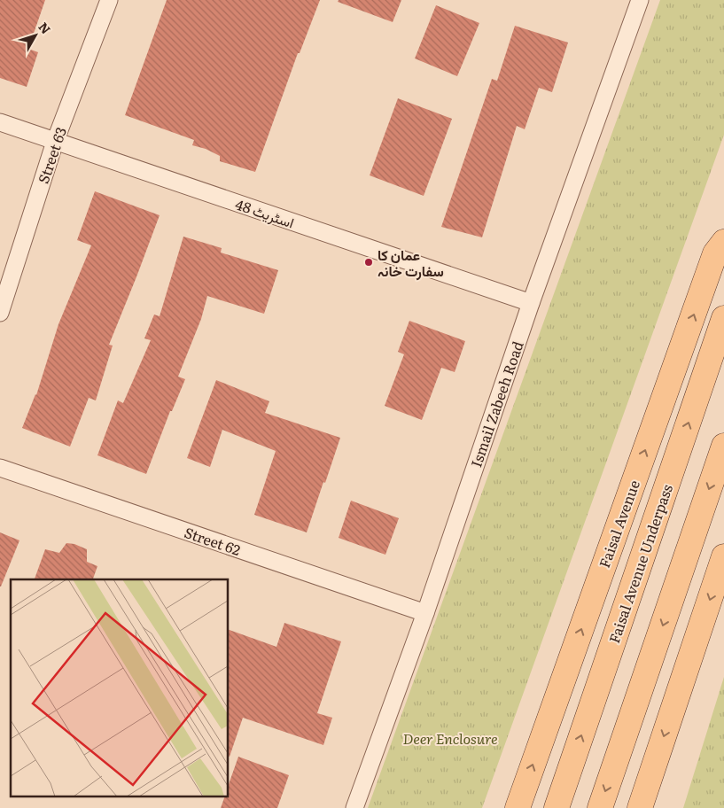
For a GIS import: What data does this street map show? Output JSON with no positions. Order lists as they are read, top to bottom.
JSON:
{
  "streets": {
    "main road": ["Faisal Avenue", "Faisal Avenue Underpass"],
    "street": [
      "Street 63",
      "اسٹریٹ 48",
      "Ismail Zabeeh Road",
      "Street 62"
    ]
  },
  "crossings": [
    ["Street 63", "اسٹریٹ 48"],
    ["اسٹریٹ 48", "Ismail Zabeeh Road"],
    ["Ismail Zabeeh Road", "Street 62"]
  ],
  "parks": ["Deer Enclosure"],
  "places": ["عمان کا سفارت خانہ"],
  "north": "top right"
}
